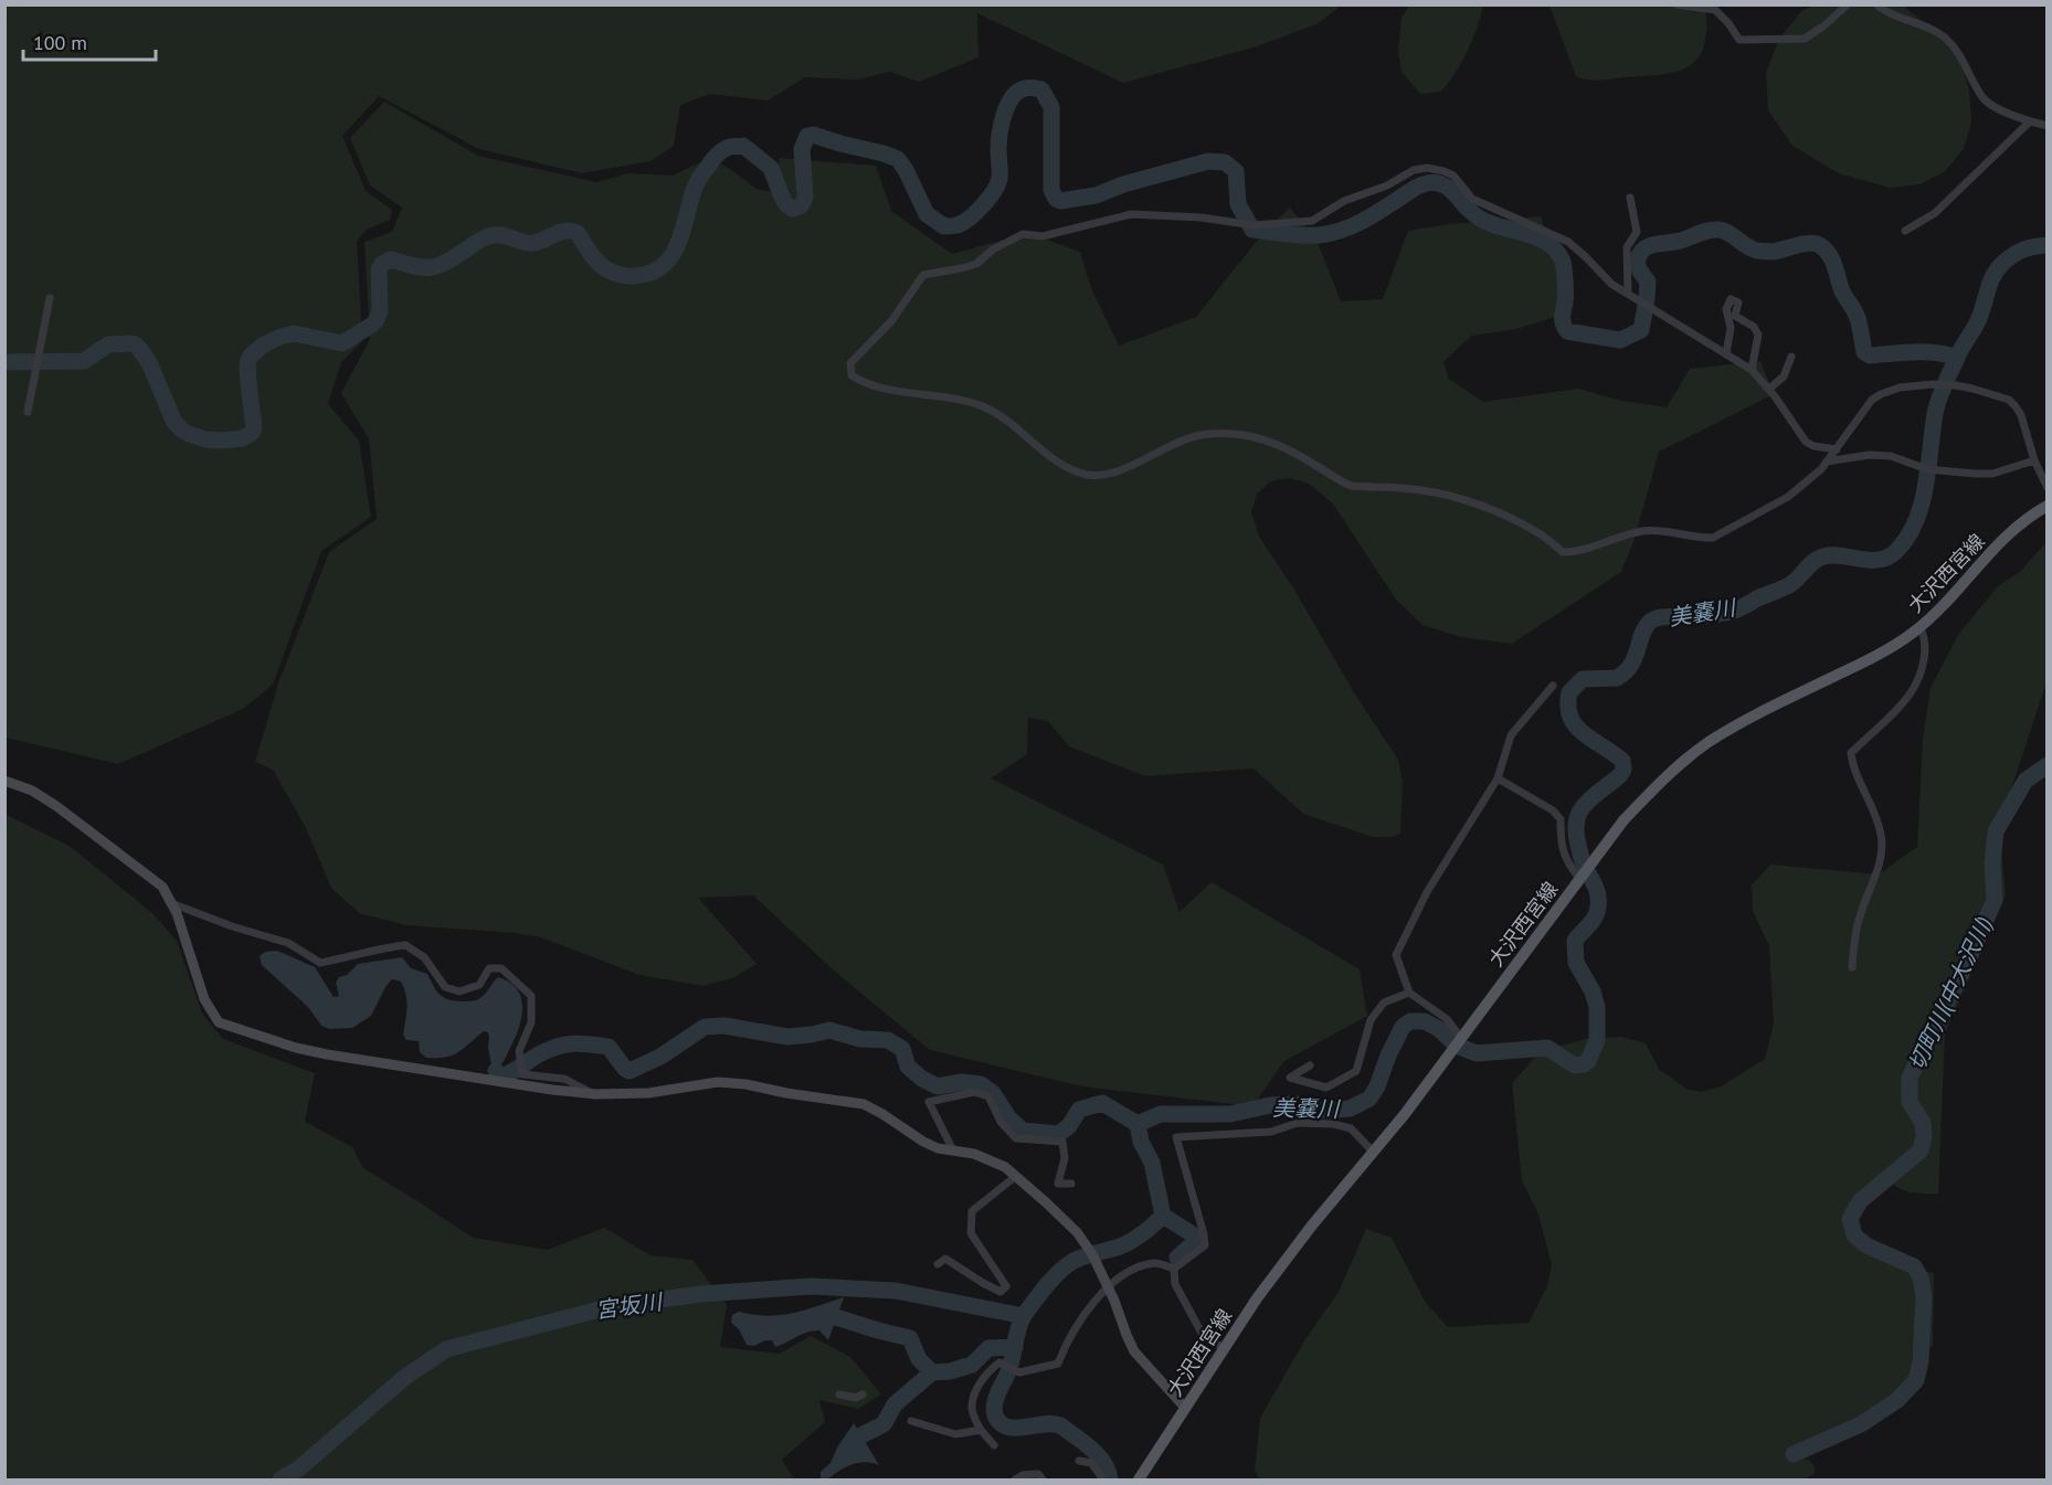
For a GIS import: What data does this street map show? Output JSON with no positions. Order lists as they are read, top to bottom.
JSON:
{
  "streets": {
    "main road": ["大沢西宮線"]
  },
  "water": ["美嚢川", "切町川(中大沢川)", "宮坂川"],
  "scale_bar": "100 m"
}
